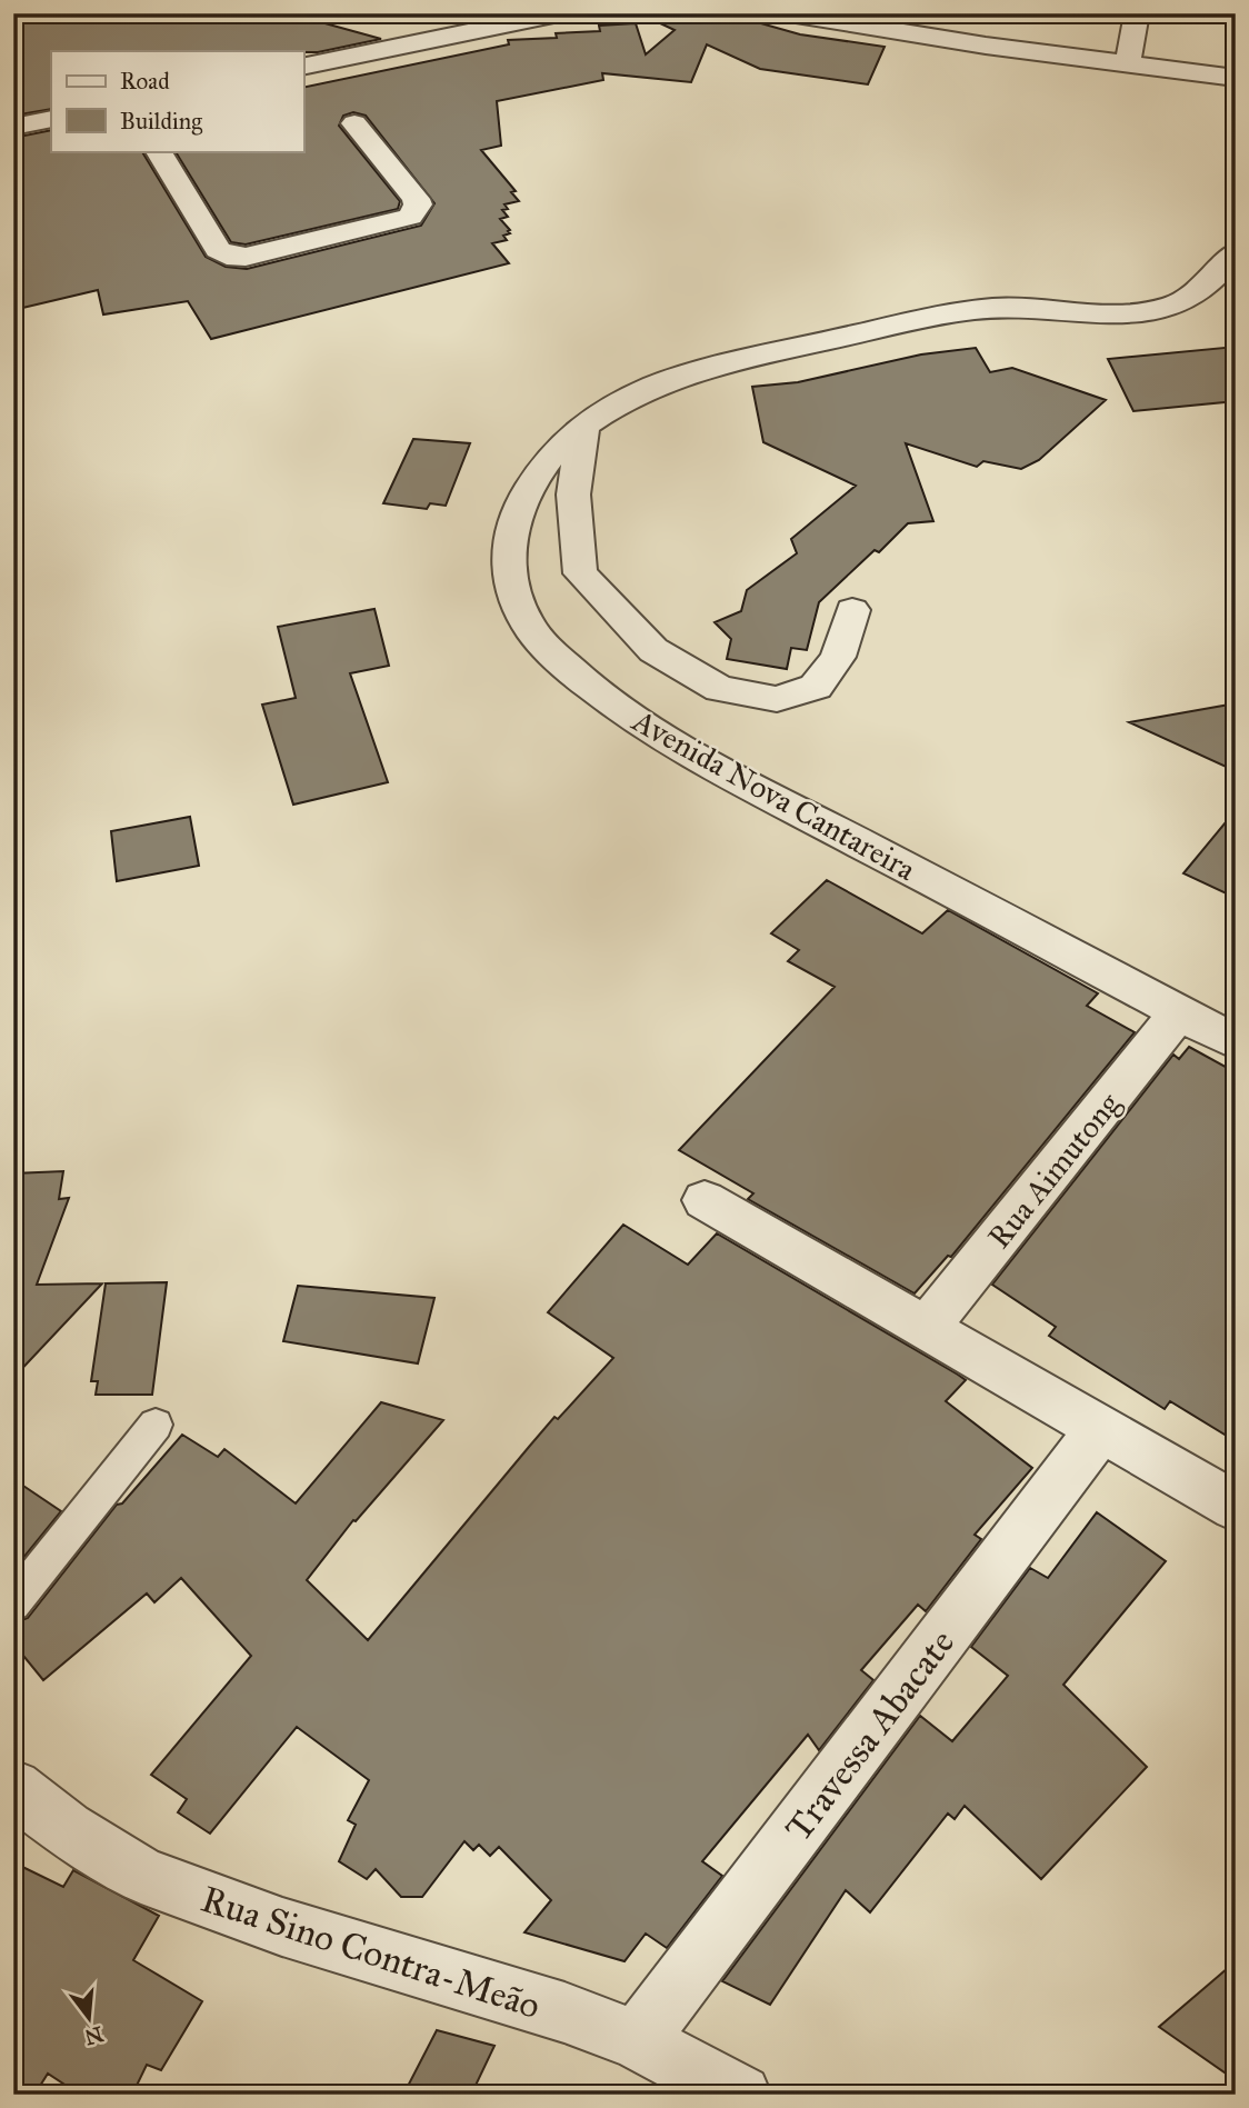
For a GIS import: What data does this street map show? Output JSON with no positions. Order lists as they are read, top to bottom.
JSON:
{
  "streets": {
    "street": [
      "Avenida Nova Cantareira",
      "Rua Aimutong",
      "Travessa Abacate",
      "Rua Sino Contra-Meão"
    ]
  },
  "crossings": [
    ["Avenida Nova Cantareira", "Rua Aimutong"],
    ["Travessa Abacate", "Rua Sino Contra-Meão"]
  ],
  "legend": ["Road", "Building"],
  "north": "bottom"
}
